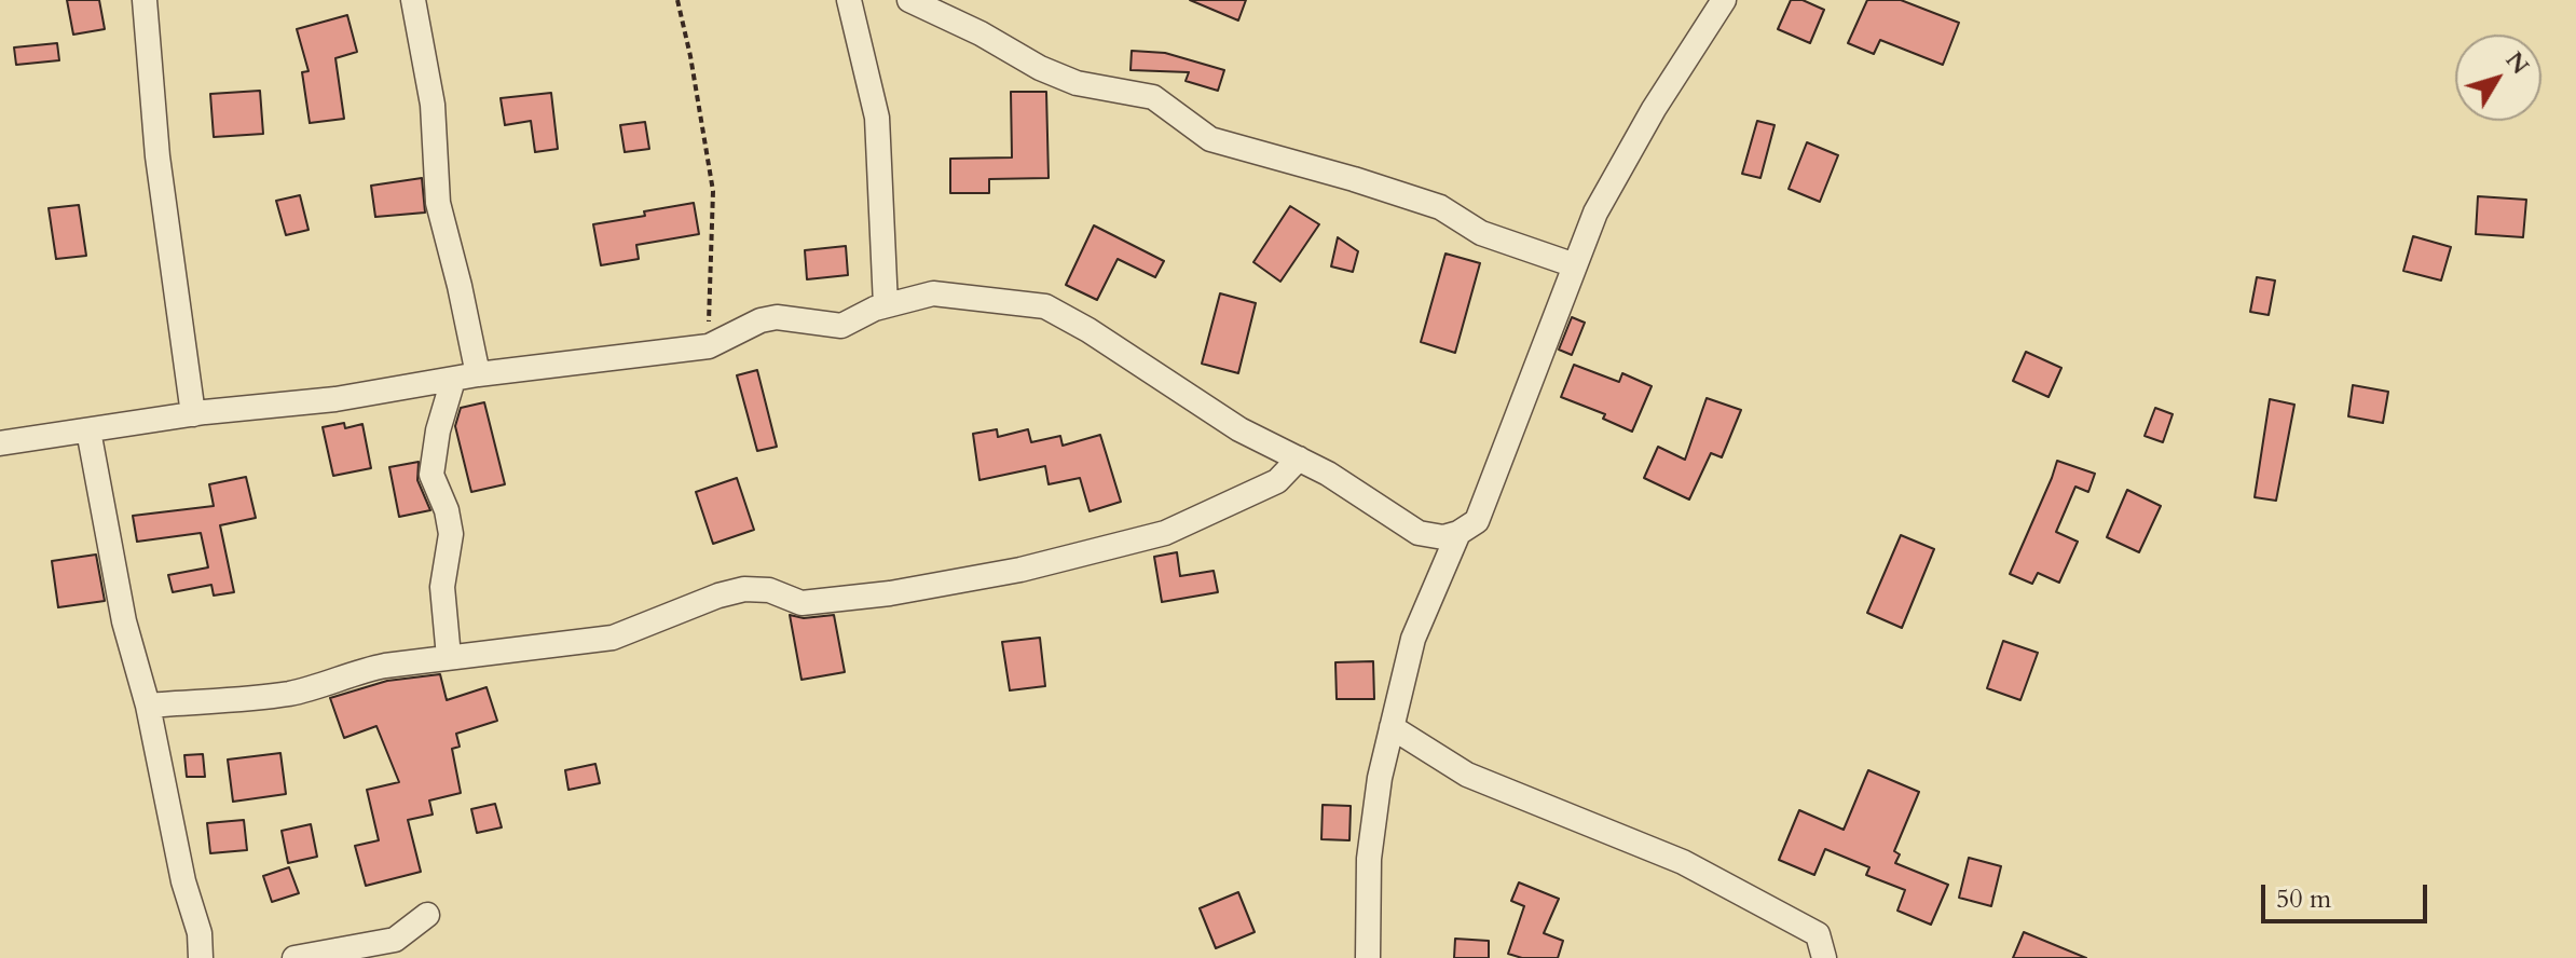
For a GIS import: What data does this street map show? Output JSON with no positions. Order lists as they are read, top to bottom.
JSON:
{
  "scale_bar": "50 m",
  "north": "top right"
}
